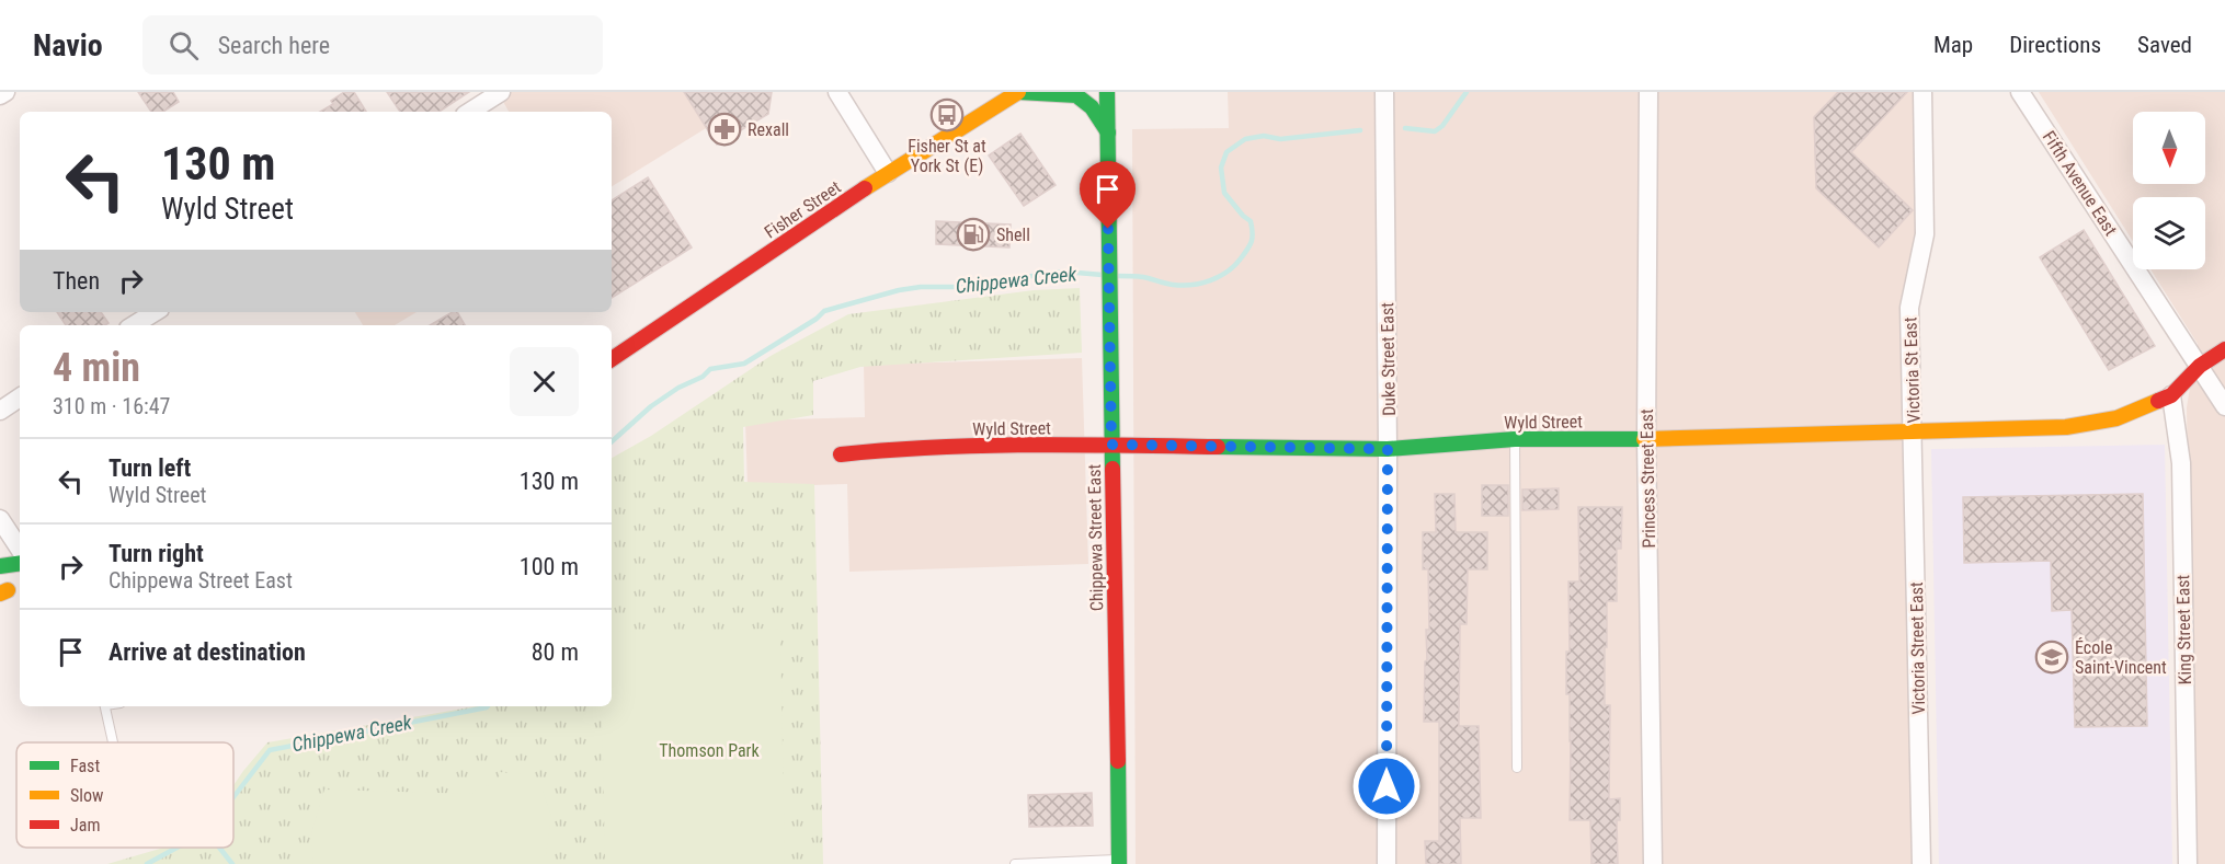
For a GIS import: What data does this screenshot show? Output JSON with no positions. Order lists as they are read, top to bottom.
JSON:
{
  "streets": {
    "street": [
      "Fifth Avenue East",
      "Fisher Street",
      "Duke Street East",
      "Victoria St East",
      "Wyld Street",
      "Princess Street East",
      "Chippewa Street East",
      "King Street East",
      "Victoria Street East"
    ]
  },
  "crossings": [
    ["Fifth Avenue East", "Wyld Street"],
    ["Duke Street East", "Wyld Street"],
    ["Victoria St East", "Wyld Street"],
    ["Victoria St East", "Victoria Street East"],
    ["Wyld Street", "Princess Street East"],
    ["Wyld Street", "Chippewa Street East"],
    ["Wyld Street", "King Street East"],
    ["Wyld Street", "Victoria Street East"]
  ],
  "water": ["Chippewa Creek"],
  "parks": ["Thomson Park"],
  "places": {
    "bus stop": ["Fisher St at York St (E)"],
    "pharmacy": ["Rexall"],
    "fuel station": ["Shell"],
    "school or university": ["École Saint-Vincent"]
  },
  "legend": ["Fast", "Slow", "Jam"],
  "north": "bottom",
  "page": {
    "header": "Navio",
    "search": "Search here",
    "nav": ["Map", "Directions", "Saved"],
    "turn": ["130 m", "Wyld Street"],
    "then": "Then",
    "heading": ["4 min", "310 m · 16:47"],
    "list": [
      {
        "name": "Turn left",
        "note": "Wyld Street",
        "value": "130 m"
      },
      {
        "name": "Turn right",
        "note": "Chippewa Street East",
        "value": "100 m"
      },
      {
        "name": "Arrive at destination",
        "value": "80 m"
      }
    ]
  }
}
